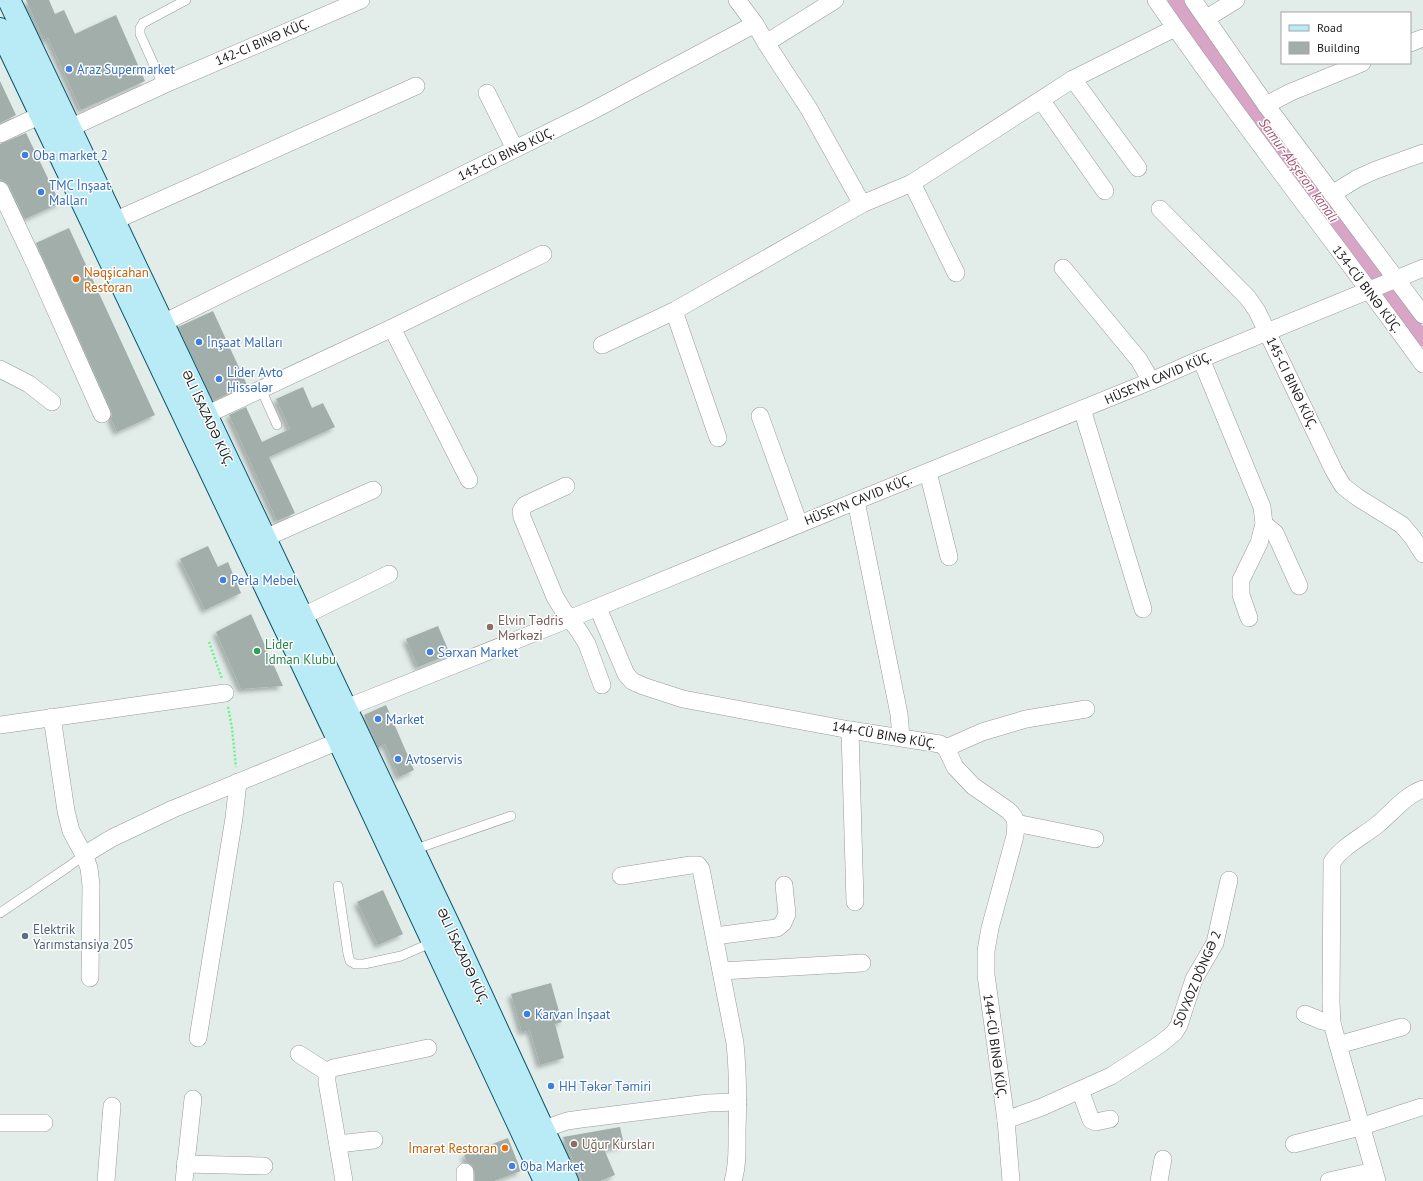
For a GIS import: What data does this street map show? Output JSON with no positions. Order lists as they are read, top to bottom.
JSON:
{
  "streets": {
    "main road": ["ƏLI İSAZADƏ KÜÇ."],
    "street": [
      "142-CI BINƏ KÜÇ.",
      "143-CÜ BINƏ KÜÇ.",
      "134-CÜ BINƏ KÜÇ.",
      "HÜSEYN CAVID KÜÇ.",
      "145-CI BINƏ KÜÇ.",
      "144-CÜ BINƏ KÜÇ.",
      "SOVXOZ DÖNGƏ 2"
    ]
  },
  "crossings": [
    ["142-CI BINƏ KÜÇ.", "ƏLI İSAZADƏ KÜÇ."],
    ["143-CÜ BINƏ KÜÇ.", "ƏLI İSAZADƏ KÜÇ."],
    ["134-CÜ BINƏ KÜÇ.", "HÜSEYN CAVID KÜÇ."],
    ["HÜSEYN CAVID KÜÇ.", "145-CI BINƏ KÜÇ."],
    ["HÜSEYN CAVID KÜÇ.", "ƏLI İSAZADƏ KÜÇ."],
    ["HÜSEYN CAVID KÜÇ.", "144-CÜ BINƏ KÜÇ."],
    ["144-CÜ BINƏ KÜÇ.", "SOVXOZ DÖNGƏ 2"]
  ],
  "water": ["Samur-Abşeron kanalı"],
  "places": [
    "Araz Supermarket",
    "Oba market 2",
    "TMC İnşaat Malları",
    "Nəqşicahan Restoran",
    "İnşaat Malları",
    "Lider Avto Hissələr",
    "Perla Mebel",
    "Elvin Tədris Mərkəzi",
    "Lider İdman Klubu",
    "Sərxan Market",
    "Market",
    "Avtoservis",
    "Elektrik Yarımstansiya 205",
    "Karvan İnşaat",
    "HH Təkər Təmiri",
    "Uğur Kursları",
    "İmarət Restoran",
    "Oba Market"
  ],
  "legend": ["Road", "Building"]
}
